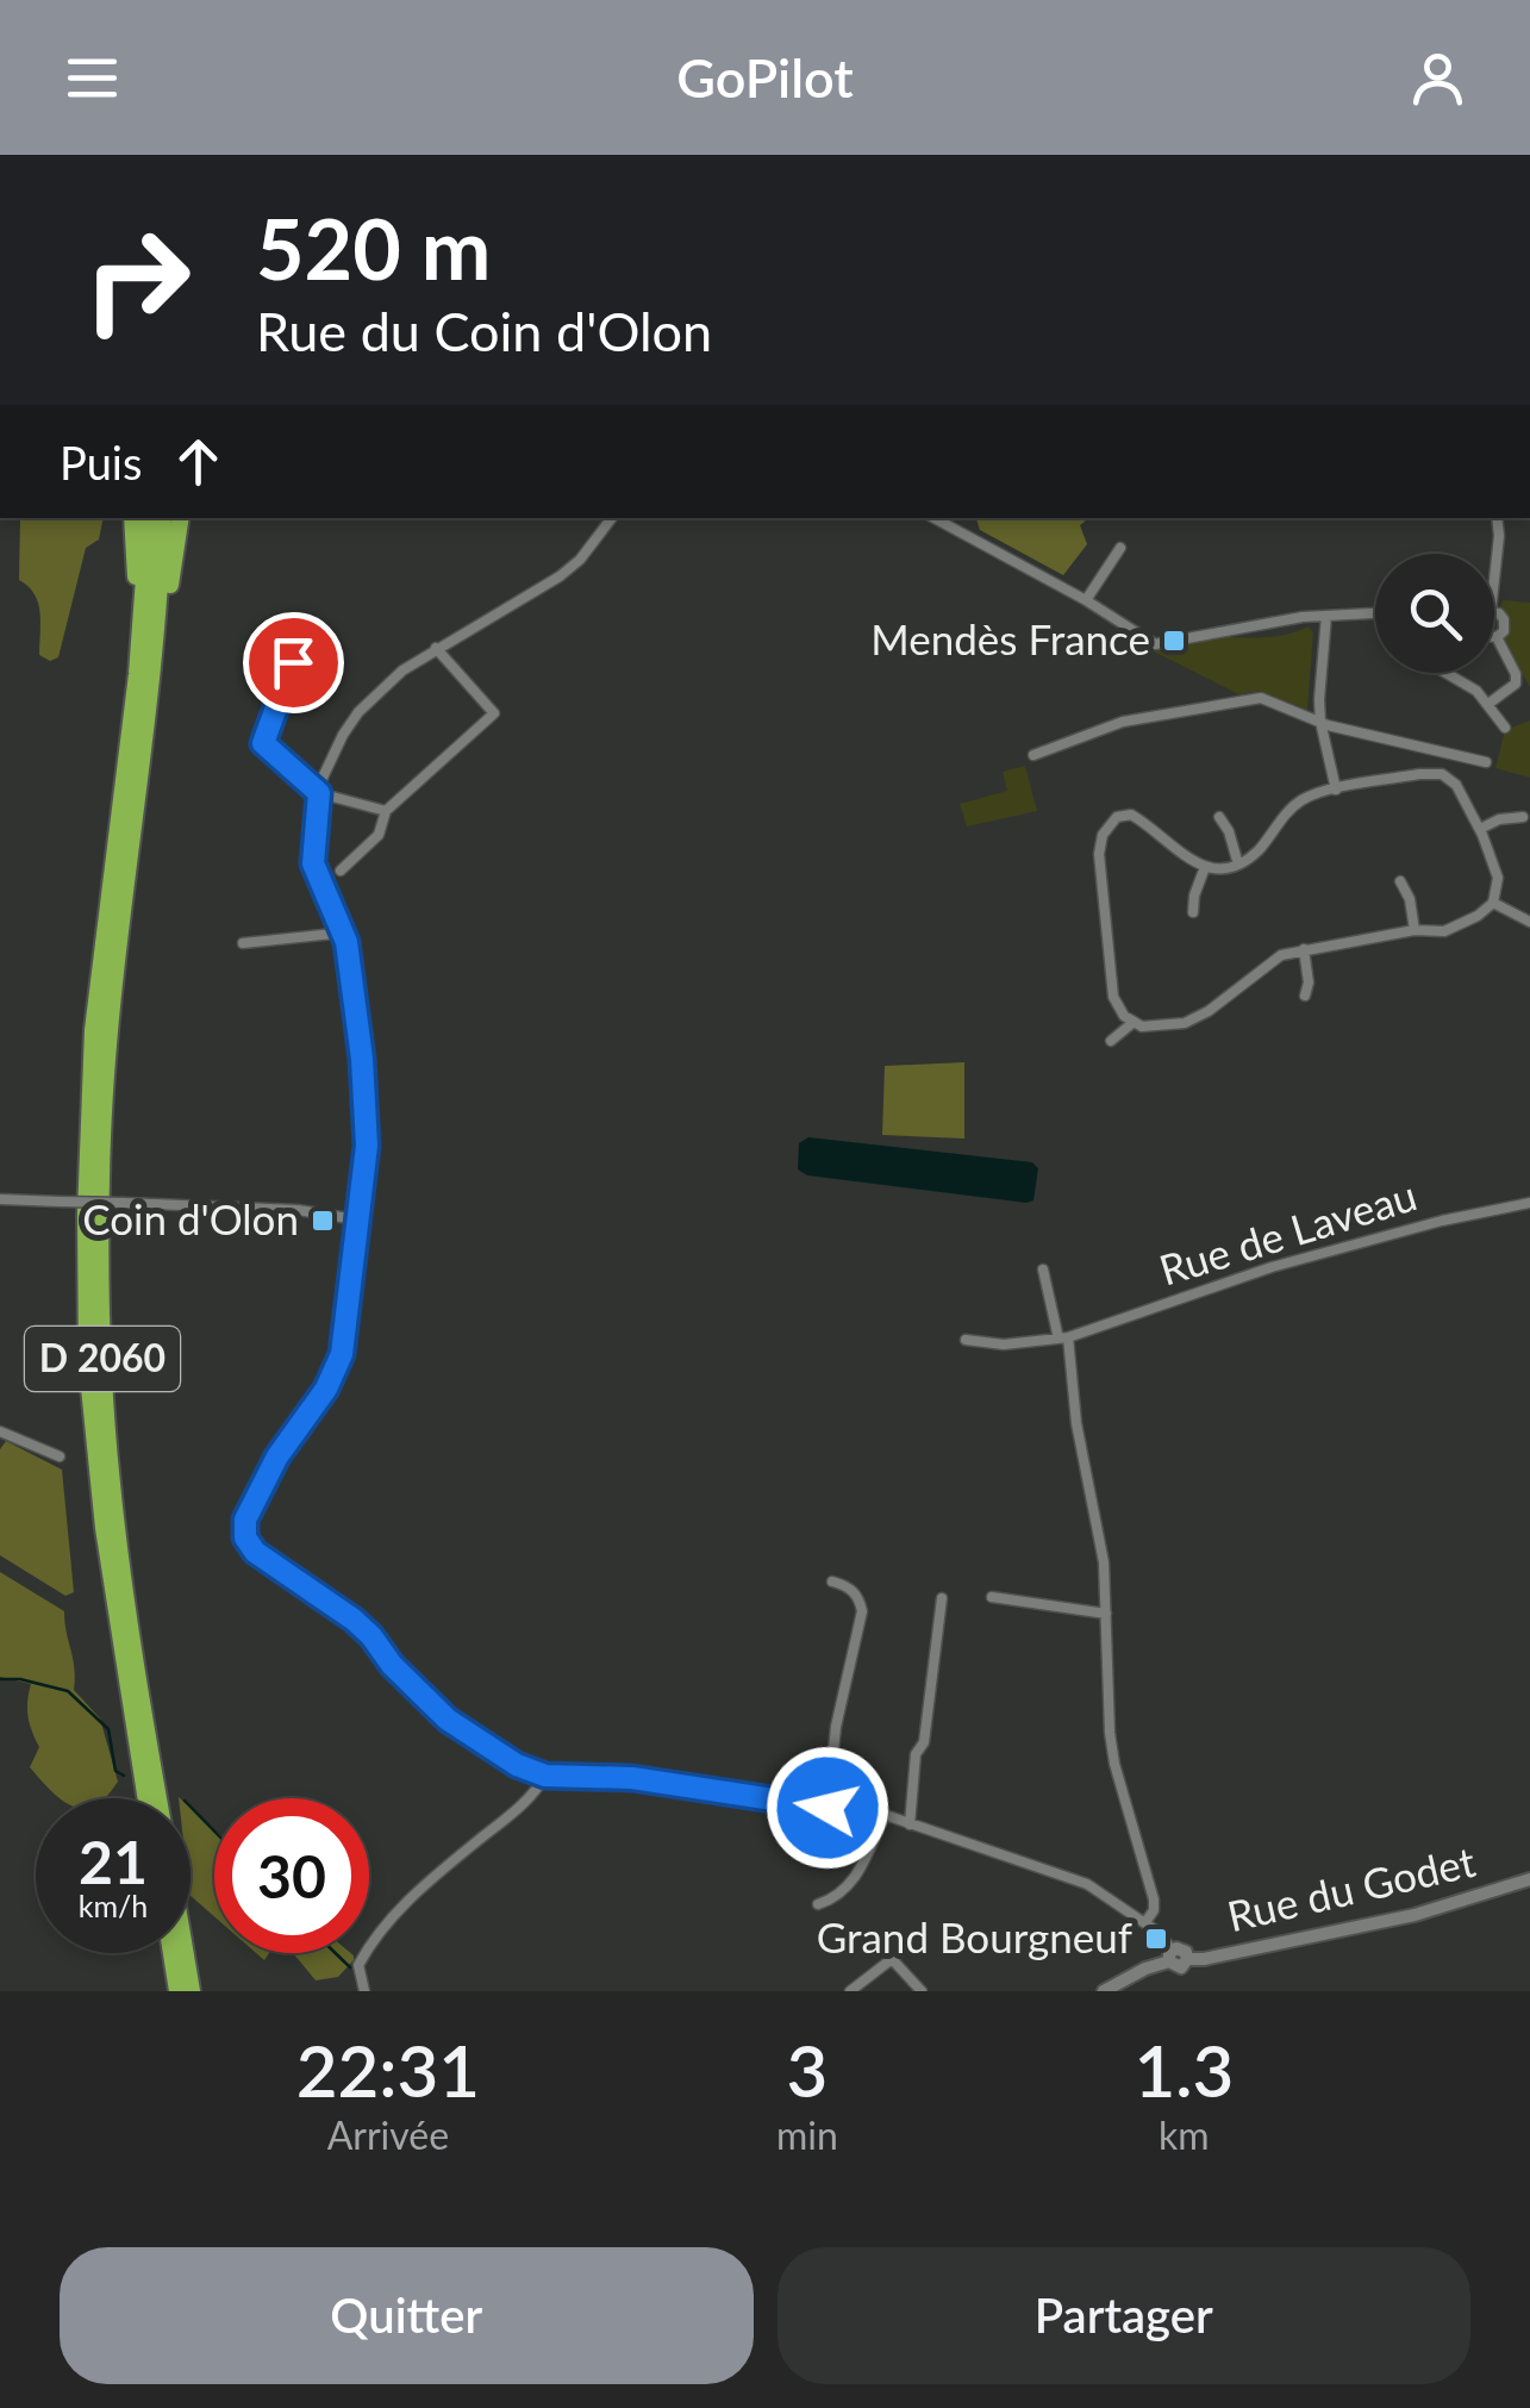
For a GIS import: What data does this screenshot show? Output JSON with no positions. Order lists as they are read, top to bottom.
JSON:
{
  "streets": {
    "highway": ["D 2060"],
    "street": ["Rue de Laveau", "Rue du Godet"]
  },
  "places": {
    "transit": ["Mendès France", "Coin d'Olon", "Grand Bourgneuf"]
  },
  "page": {
    "header": "GoPilot",
    "turn": ["520 m", "Rue du Coin d'Olon"],
    "then": "Puis",
    "speed": "21 km/h",
    "limit": "30",
    "eta": [
      "22:31",
      "Arrivée",
      "3",
      "min",
      "1.3",
      "km"
    ],
    "buttons": ["Quitter", "Partager"]
  }
}
